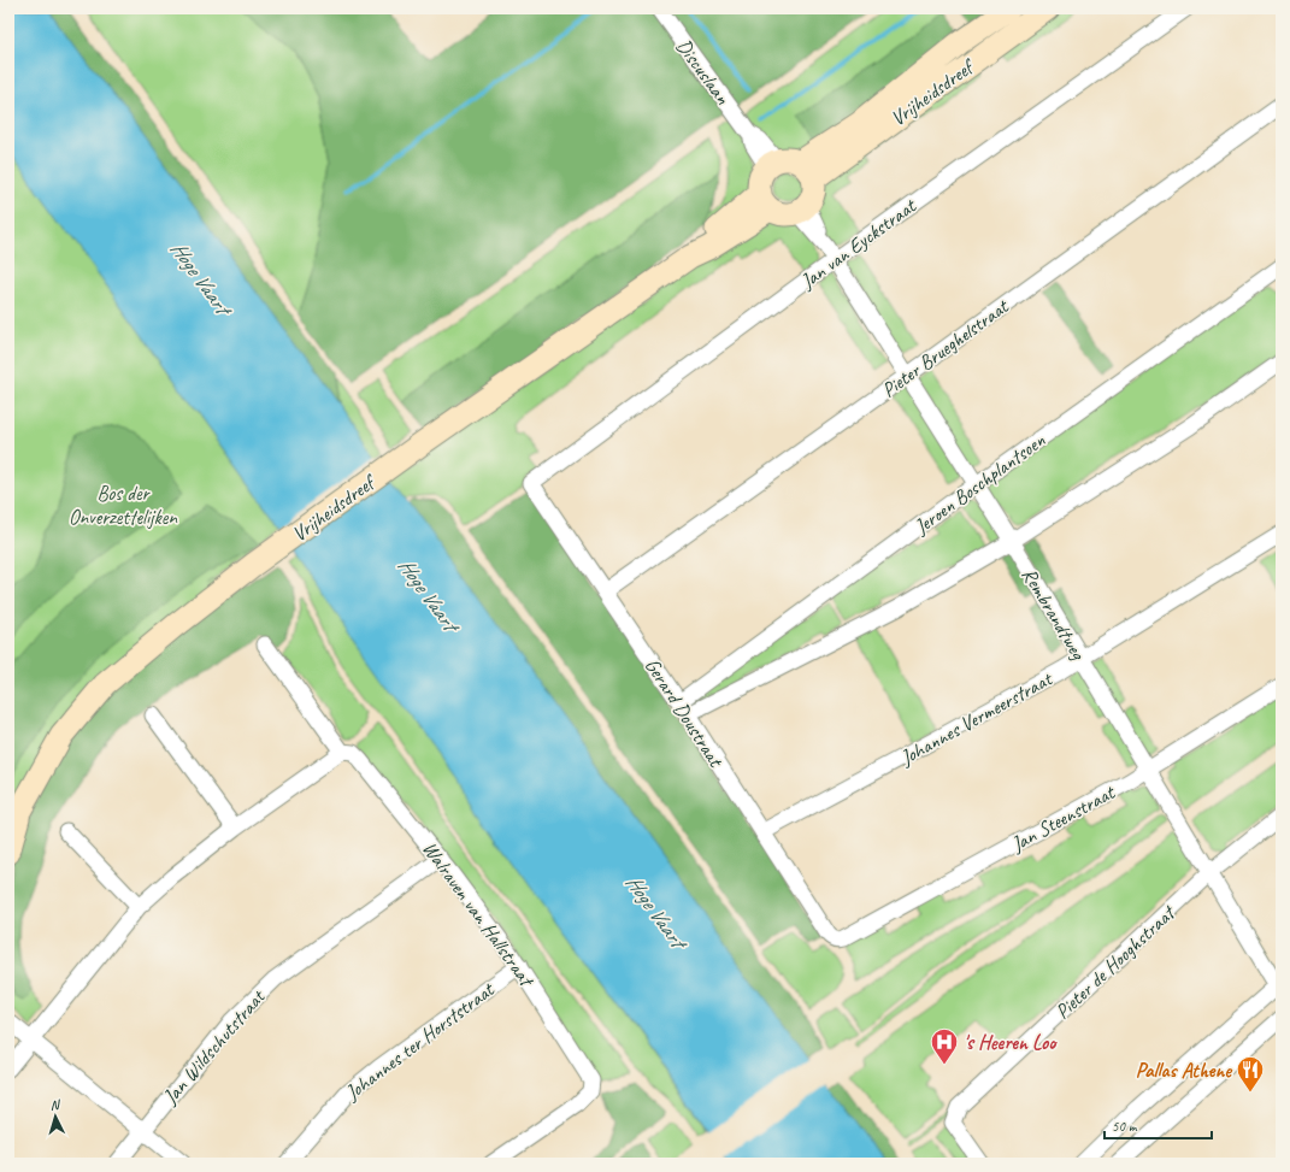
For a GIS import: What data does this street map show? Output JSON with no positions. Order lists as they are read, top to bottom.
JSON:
{
  "streets": {
    "main road": ["Vrijheidsdreef"],
    "street": [
      "Discuslaan",
      "Jan van Eyckstraat",
      "Pieter Brueghelstraat",
      "Jeroen Boschplantsoen",
      "Rembrandtweg",
      "Gerard Doustraat",
      "Johannes Vermeerstraat",
      "Jan Steenstraat",
      "Walraven van Hallstraat",
      "Pieter de Hooghstraat",
      "Johannes ter Horststraat",
      "Jan Wildschutstraat"
    ]
  },
  "crossings": [
    ["Discuslaan", "Vrijheidsdreef"],
    ["Discuslaan", "Rembrandtweg"],
    ["Vrijheidsdreef", "Rembrandtweg"],
    ["Jan van Eyckstraat", "Rembrandtweg"],
    ["Jan van Eyckstraat", "Gerard Doustraat"],
    ["Pieter Brueghelstraat", "Rembrandtweg"],
    ["Pieter Brueghelstraat", "Gerard Doustraat"],
    ["Jeroen Boschplantsoen", "Rembrandtweg"],
    ["Jeroen Boschplantsoen", "Gerard Doustraat"],
    ["Rembrandtweg", "Johannes Vermeerstraat"],
    ["Rembrandtweg", "Jan Steenstraat"],
    ["Rembrandtweg", "Pieter de Hooghstraat"],
    ["Gerard Doustraat", "Johannes Vermeerstraat"],
    ["Gerard Doustraat", "Jan Steenstraat"],
    ["Walraven van Hallstraat", "Johannes ter Horststraat"],
    ["Walraven van Hallstraat", "Jan Wildschutstraat"]
  ],
  "water": ["Hoge Vaart"],
  "parks": ["Bos der Onverzettelijken"],
  "places": {
    "hospital": ["'s Heeren Loo"],
    "restaurant": ["Pallas Athene"]
  },
  "scale_bar": "50 m",
  "north": "top"
}
